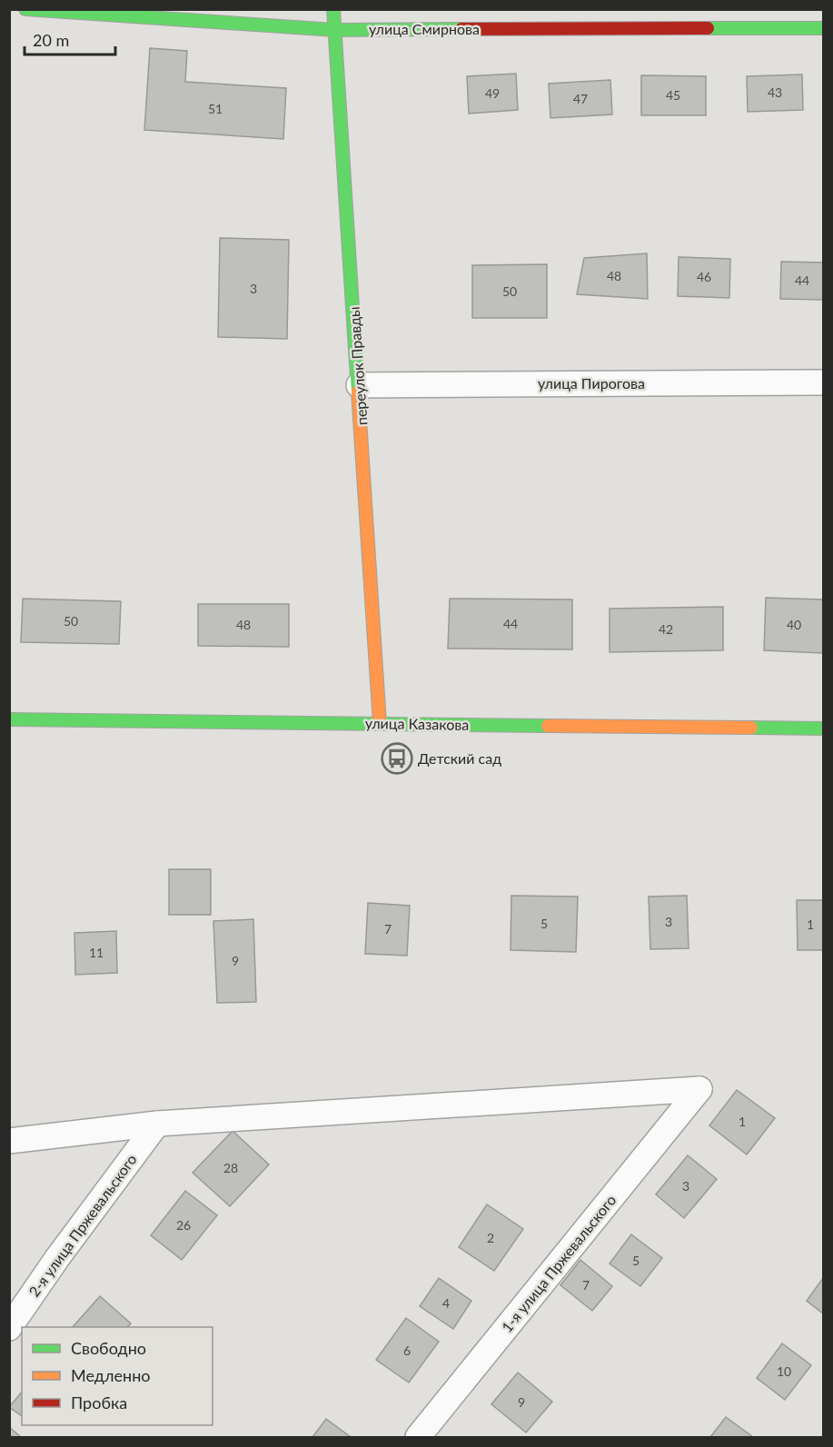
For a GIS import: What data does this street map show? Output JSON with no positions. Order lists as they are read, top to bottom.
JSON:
{
  "streets": {
    "street": [
      "улица Смирнова",
      "переулок Правды",
      "улица Пирогова",
      "улица Казакова",
      "2-я улица Пржевальского",
      "1-я улица Пржевальского"
    ]
  },
  "crossings": [
    ["улица Смирнова", "переулок Правды"],
    ["переулок Правды", "улица Пирогова"],
    ["переулок Правды", "улица Казакова"],
    ["2-я улица Пржевальского", "1-я улица Пржевальского"]
  ],
  "places": {
    "bus stop": ["Детский сад"]
  },
  "house_numbers": [
    "43",
    "49",
    "45",
    "47",
    "51",
    "48",
    "46",
    "44",
    "3",
    "50",
    "50",
    "44",
    "48",
    "40",
    "42",
    "3",
    "5",
    "1",
    "7",
    "11",
    "9",
    "1",
    "28",
    "3",
    "26",
    "2",
    "5",
    "7",
    "4",
    "6",
    "10",
    "9"
  ],
  "legend": ["Свободно", "Медленно", "Пробка"],
  "scale_bar": "20 m"
}
